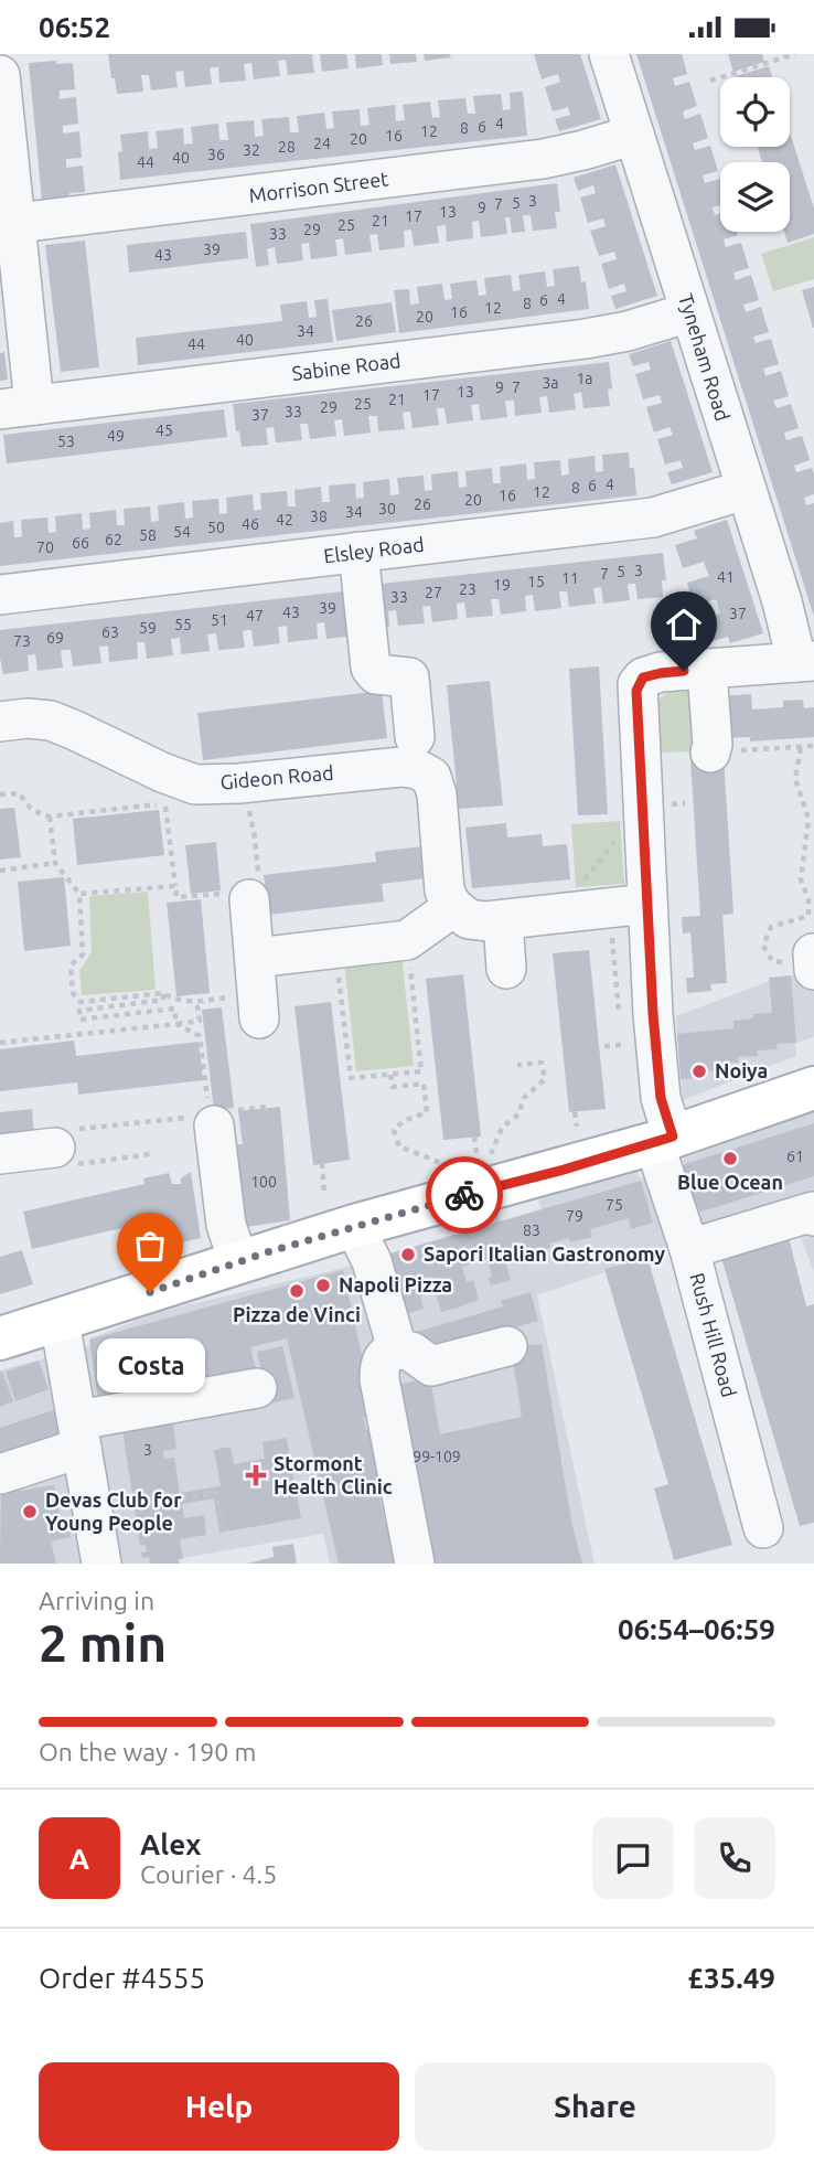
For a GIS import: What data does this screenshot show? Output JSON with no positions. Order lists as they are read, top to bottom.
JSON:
{
  "streets": {
    "street": [
      "Morrison Street",
      "Tyneham Road",
      "Sabine Road",
      "Elsley Road",
      "Gideon Road",
      "Rush Hill Road"
    ]
  },
  "crossings": [
    ["Morrison Street", "Tyneham Road"],
    ["Tyneham Road", "Sabine Road"],
    ["Tyneham Road", "Elsley Road"]
  ],
  "places": {
    "other": [
      "Noiya",
      "Blue Ocean",
      "Sapori Italian Gastronomy",
      "Napoli Pizza",
      "Pizza de Vinci",
      "Costa",
      "Devas Club for Young People"
    ],
    "health": ["Stormont Health Clinic"]
  },
  "house_numbers": [
    "4",
    "6",
    "8",
    "12",
    "16",
    "20",
    "24",
    "28",
    "32",
    "36",
    "40",
    "44",
    "3",
    "5",
    "7",
    "9",
    "13",
    "17",
    "21",
    "25",
    "29",
    "33",
    "39",
    "43",
    "4",
    "6",
    "8",
    "12",
    "16",
    "20",
    "26",
    "34",
    "40",
    "44",
    "1a",
    "3a",
    "9",
    "7",
    "13",
    "17",
    "21",
    "25",
    "29",
    "33",
    "37",
    "45",
    "49",
    "53",
    "4",
    "6",
    "8",
    "12",
    "16",
    "20",
    "26",
    "30",
    "34",
    "38",
    "42",
    "46",
    "50",
    "54",
    "58",
    "62",
    "66",
    "70",
    "3",
    "5",
    "7",
    "41",
    "11",
    "15",
    "19",
    "23",
    "27",
    "33",
    "39",
    "43",
    "37",
    "47",
    "51",
    "55",
    "59",
    "63",
    "69",
    "73",
    "61",
    "100",
    "75",
    "79",
    "83",
    "3",
    "99-109"
  ],
  "page": {
    "status": "06:52",
    "bubble": "Costa",
    "heading": ["2 min", "Arriving in", "06:54–06:59"],
    "panel": [
      "Alex",
      "Courier · 4.5",
      "Order #4555",
      "£35.49"
    ],
    "bar": "On the way · 190 m",
    "round": "A",
    "buttons": ["Help", "Share"]
  }
}
